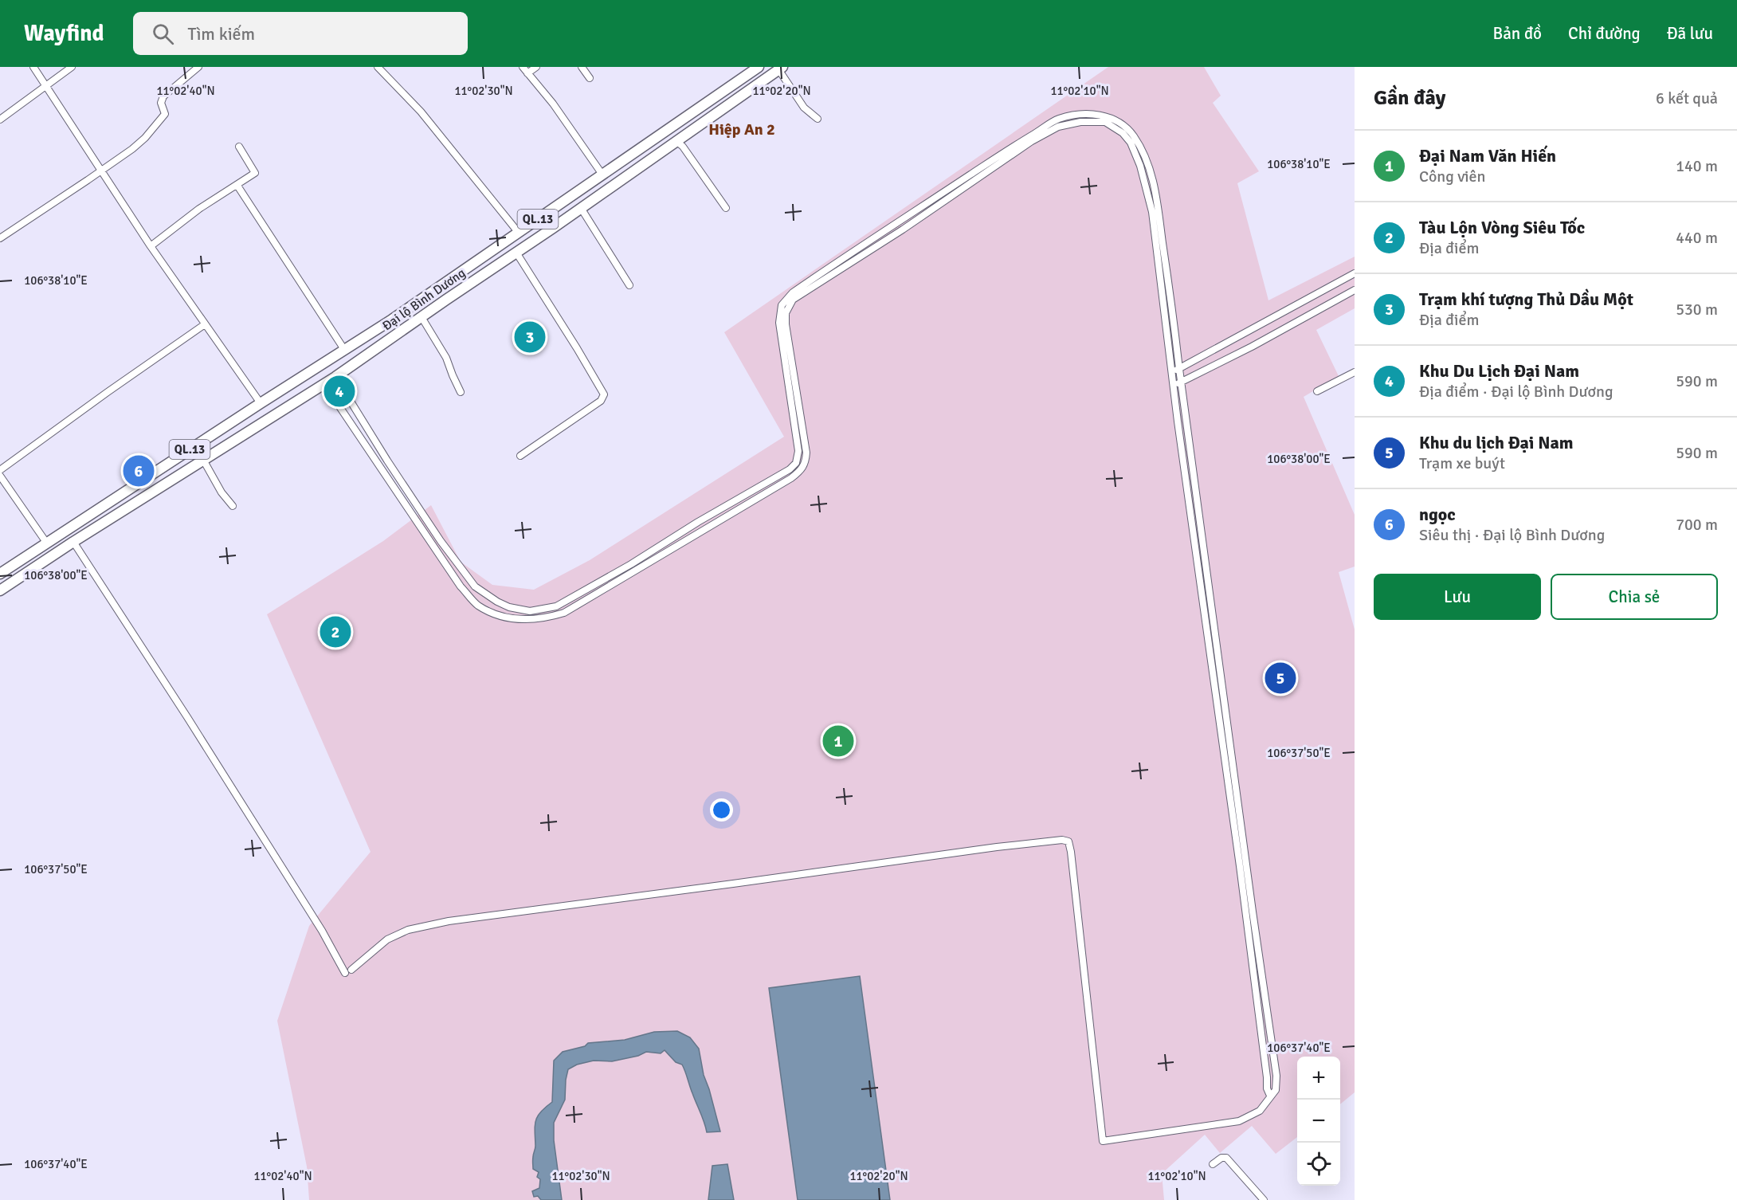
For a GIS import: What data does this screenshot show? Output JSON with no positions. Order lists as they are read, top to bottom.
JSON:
{
  "streets": {
    "highway": ["QL.13", "Đại lộ Bình Dương"]
  },
  "crossings": [
    ["QL.13", "Đại lộ Bình Dương"]
  ],
  "districts": ["Hiệp An 2"],
  "page": {
    "header": "Wayfind",
    "search": "Tìm kiếm",
    "nav": ["Bản đồ", "Chỉ đường", "Đã lưu"],
    "heading": ["Gần đây", "6 kết quả"],
    "list": [
      {
        "mark": "1",
        "name": "Đại Nam Văn Hiến",
        "note": "Công viên",
        "value": "140 m"
      },
      {
        "mark": "2",
        "name": "Tàu Lộn Vòng Siêu Tốc",
        "note": "Địa điểm",
        "value": "440 m"
      },
      {
        "mark": "3",
        "name": "Trạm khí tượng Thủ Dầu Một",
        "note": "Địa điểm",
        "value": "530 m"
      },
      {
        "mark": "4",
        "name": "Khu Du Lịch Đại Nam",
        "note": "Địa điểm · Đại lộ Bình Dương",
        "value": "590 m"
      },
      {
        "mark": "5",
        "name": "Khu du lịch Đại Nam",
        "note": "Trạm xe buýt",
        "value": "590 m"
      },
      {
        "mark": "6",
        "name": "ngọc",
        "note": "Siêu thị · Đại lộ Bình Dương",
        "value": "700 m"
      }
    ],
    "pins": [
      "3",
      "4",
      "6",
      "2",
      "5",
      "1"
    ],
    "buttons": ["Lưu", "Chia sẻ"],
    "map_buttons": ["+", "−"]
  },
  "coordinates": [
    "11°02'40\"N",
    "11°02'30\"N",
    "11°02'20\"N",
    "11°02'10\"N",
    "106°38'10\"E",
    "106°38'00\"E",
    "106°37'50\"E",
    "106°37'40\"E"
  ]
}
